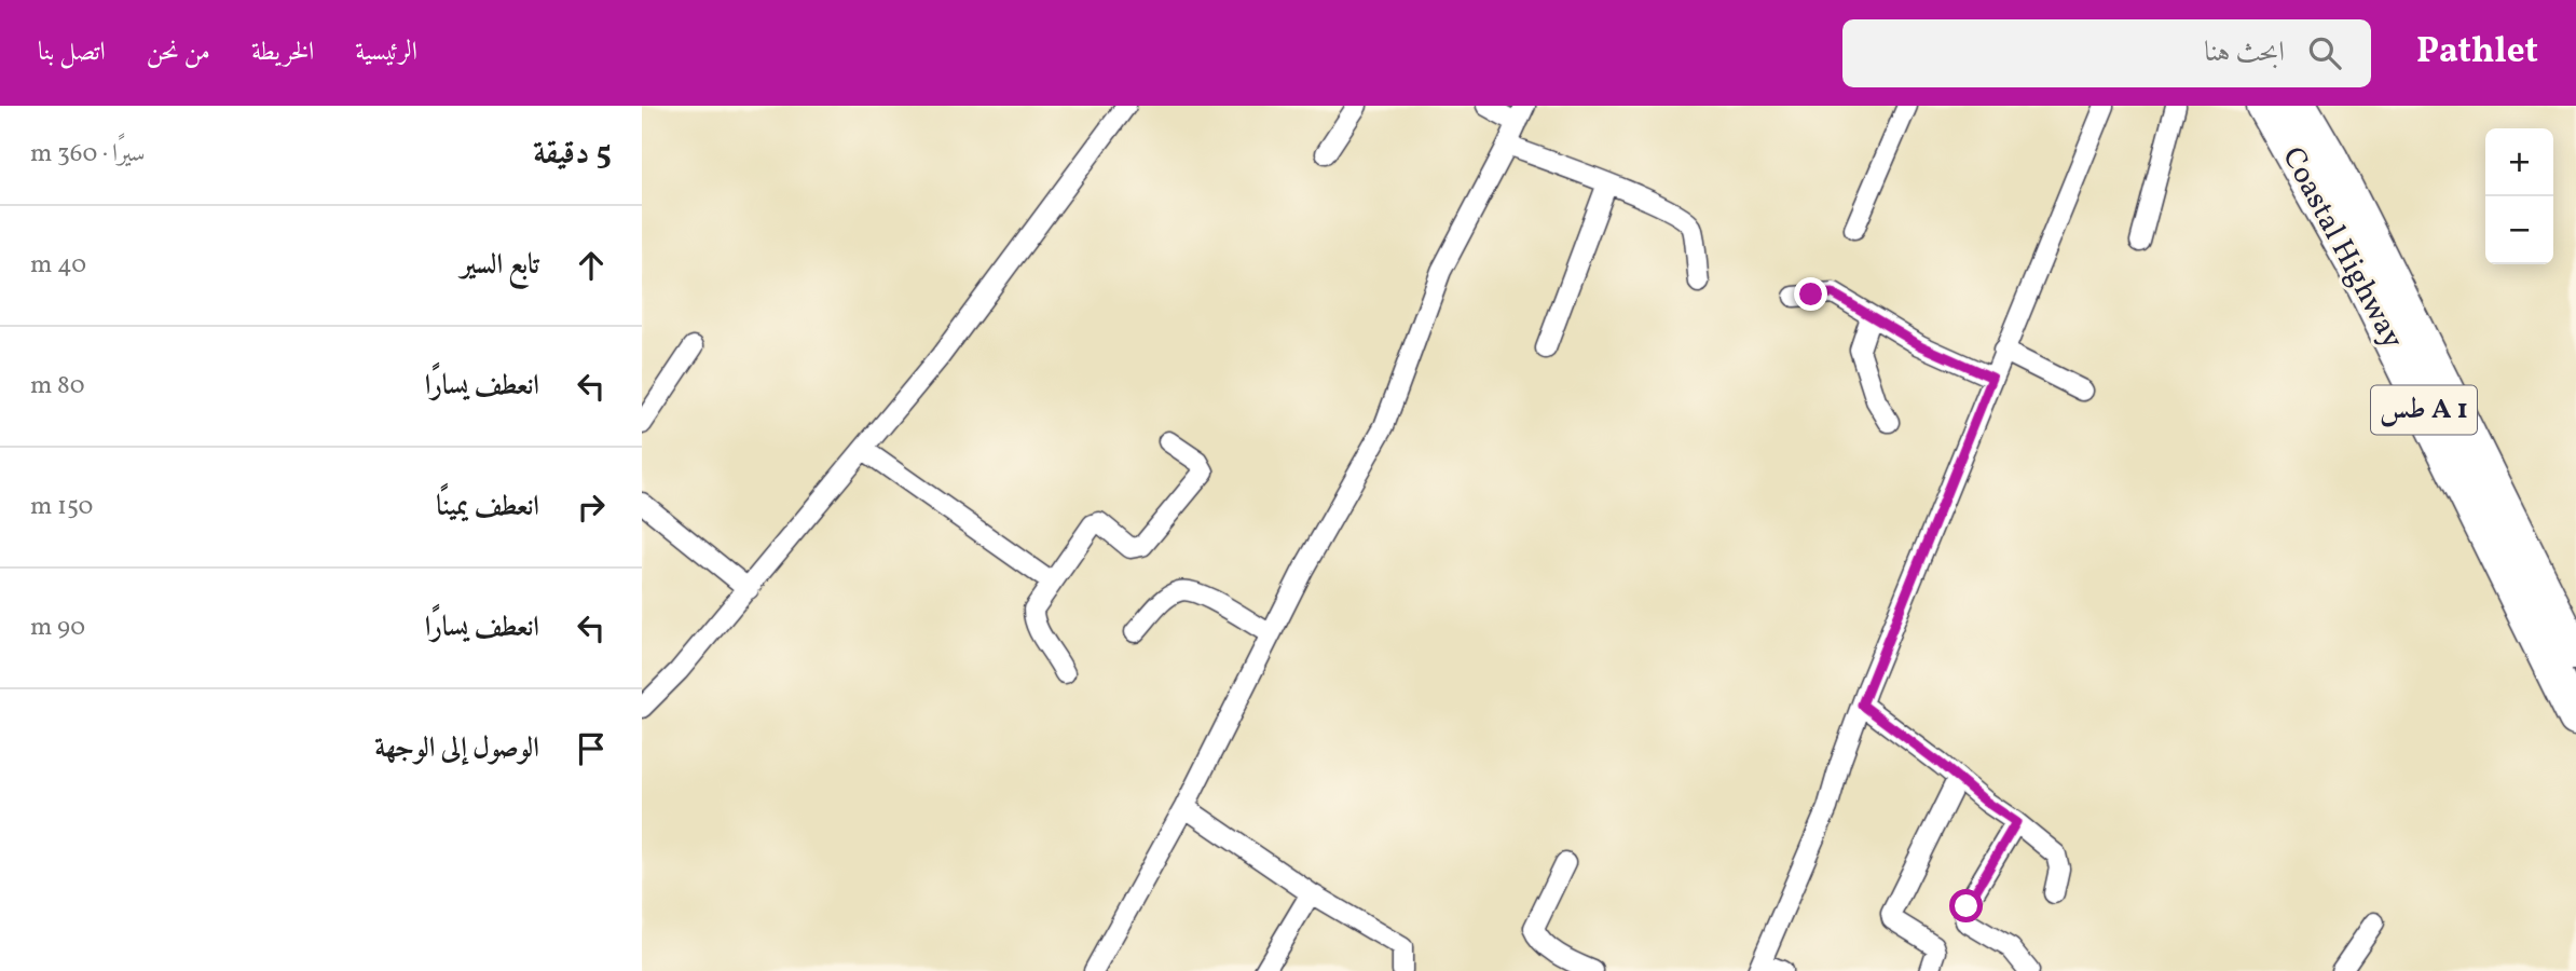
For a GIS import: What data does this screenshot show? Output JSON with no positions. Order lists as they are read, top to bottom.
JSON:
{
  "streets": {
    "highway": ["Coastal Highway", "طس A 1"]
  },
  "page": {
    "header": "Pathlet",
    "search": "ابحث هنا",
    "nav": [
      "الرئيسية",
      "الخريطة",
      "من نحن",
      "اتصل بنا"
    ],
    "heading": ["5 دقيقة", "سيرًا · 360 m"],
    "map_buttons": ["+", "−"],
    "list": [
      ["تابع السير", "40 m"],
      ["انعطف يسارًا", "80 m"],
      ["انعطف يمينًا", "150 m"],
      ["انعطف يسارًا", "90 m"],
      "الوصول إلى الوجهة"
    ]
  }
}
